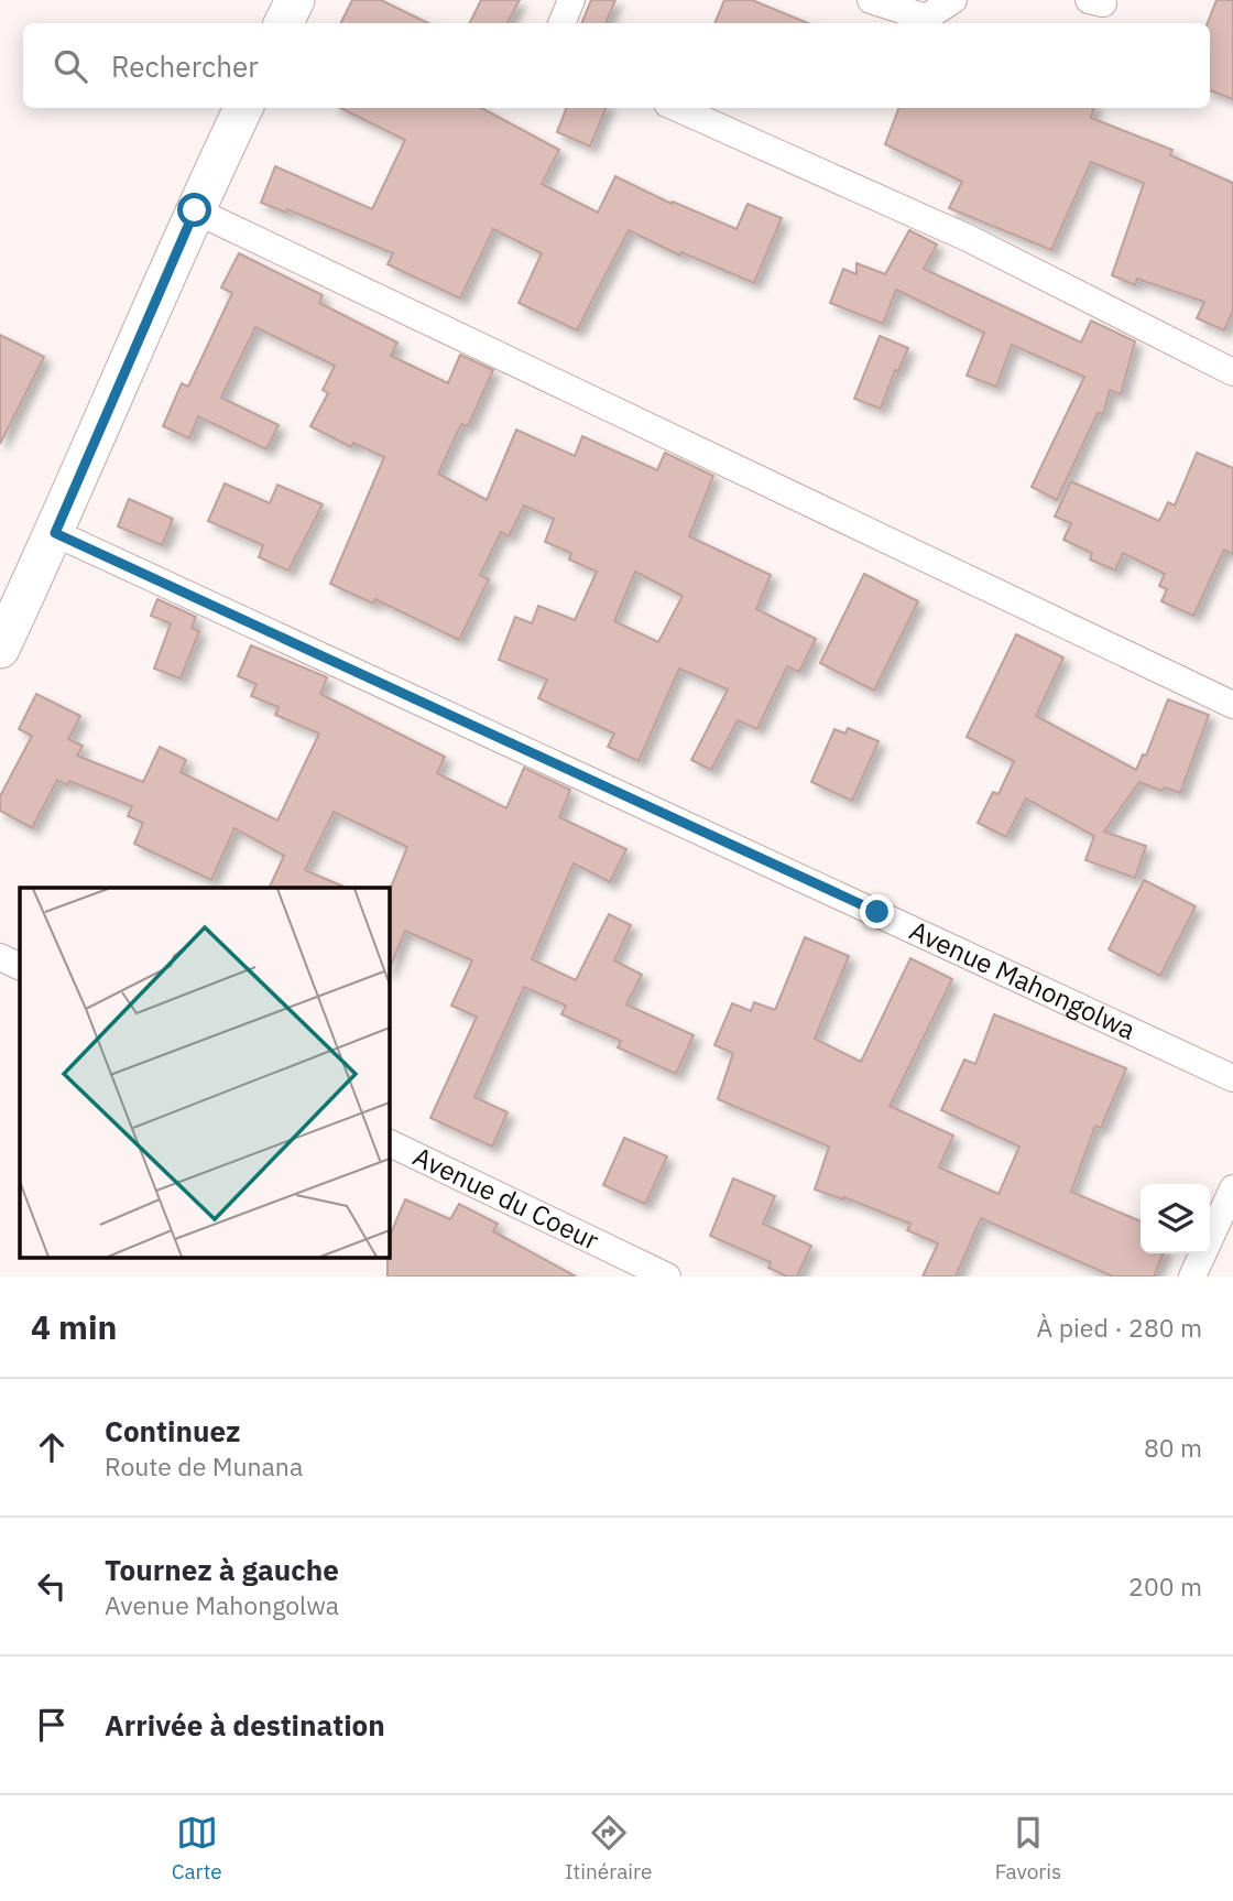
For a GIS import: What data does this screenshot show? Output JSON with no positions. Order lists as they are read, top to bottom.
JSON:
{
  "streets": {
    "street": ["Avenue Mahongolwa", "Avenue du Coeur"]
  },
  "page": {
    "search": "Rechercher",
    "heading": ["4 min", "À pied · 280 m"],
    "list": [
      ["Continuez", "Route de Munana", "80 m"],
      ["Tournez à gauche", "Avenue Mahongolwa", "200 m"],
      "Arrivée à destination"
    ],
    "nav": ["Carte", "Itinéraire", "Favoris"]
  }
}
